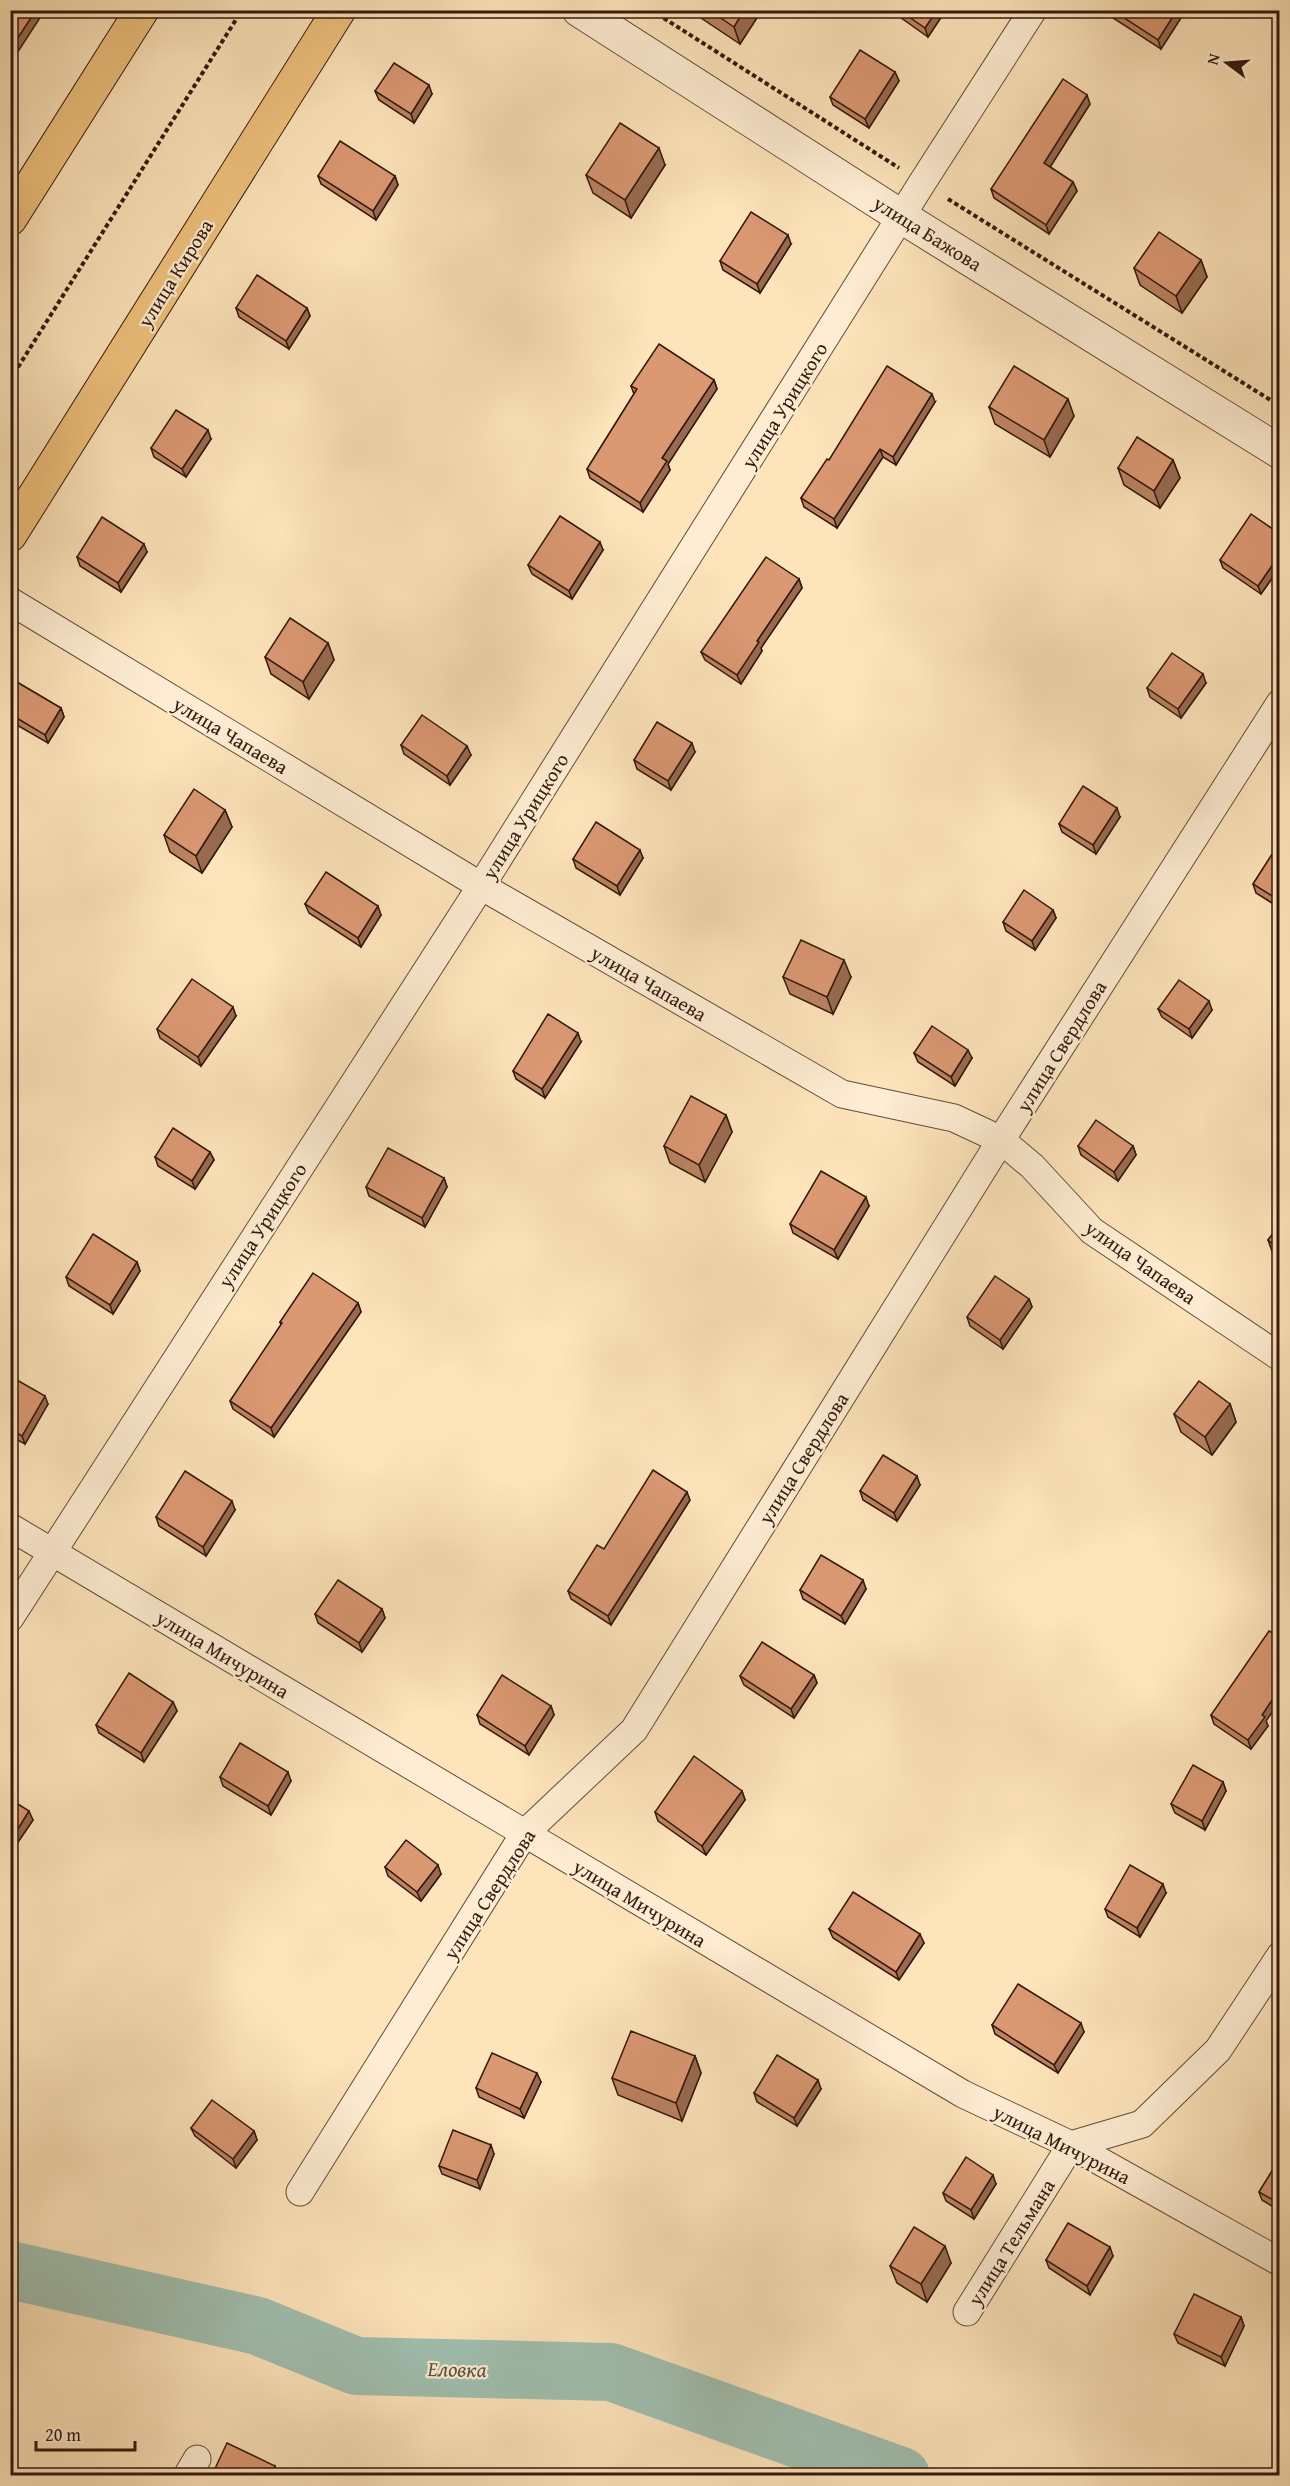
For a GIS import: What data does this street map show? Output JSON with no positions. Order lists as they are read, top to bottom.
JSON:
{
  "streets": {
    "main road": ["улица Кирова"],
    "street": [
      "улица Бажова",
      "улица Урицкого",
      "улица Чапаева",
      "улица Свердлова",
      "улица Мичурина",
      "улица Тельмана"
    ]
  },
  "crossings": [
    ["улица Бажова", "улица Урицкого"],
    ["улица Урицкого", "улица Чапаева"],
    ["улица Урицкого", "улица Мичурина"],
    ["улица Чапаева", "улица Свердлова"],
    ["улица Свердлова", "улица Мичурина"],
    ["улица Мичурина", "улица Тельмана"]
  ],
  "water": ["Еловка"],
  "scale_bar": "20 m",
  "north": "left"
}
